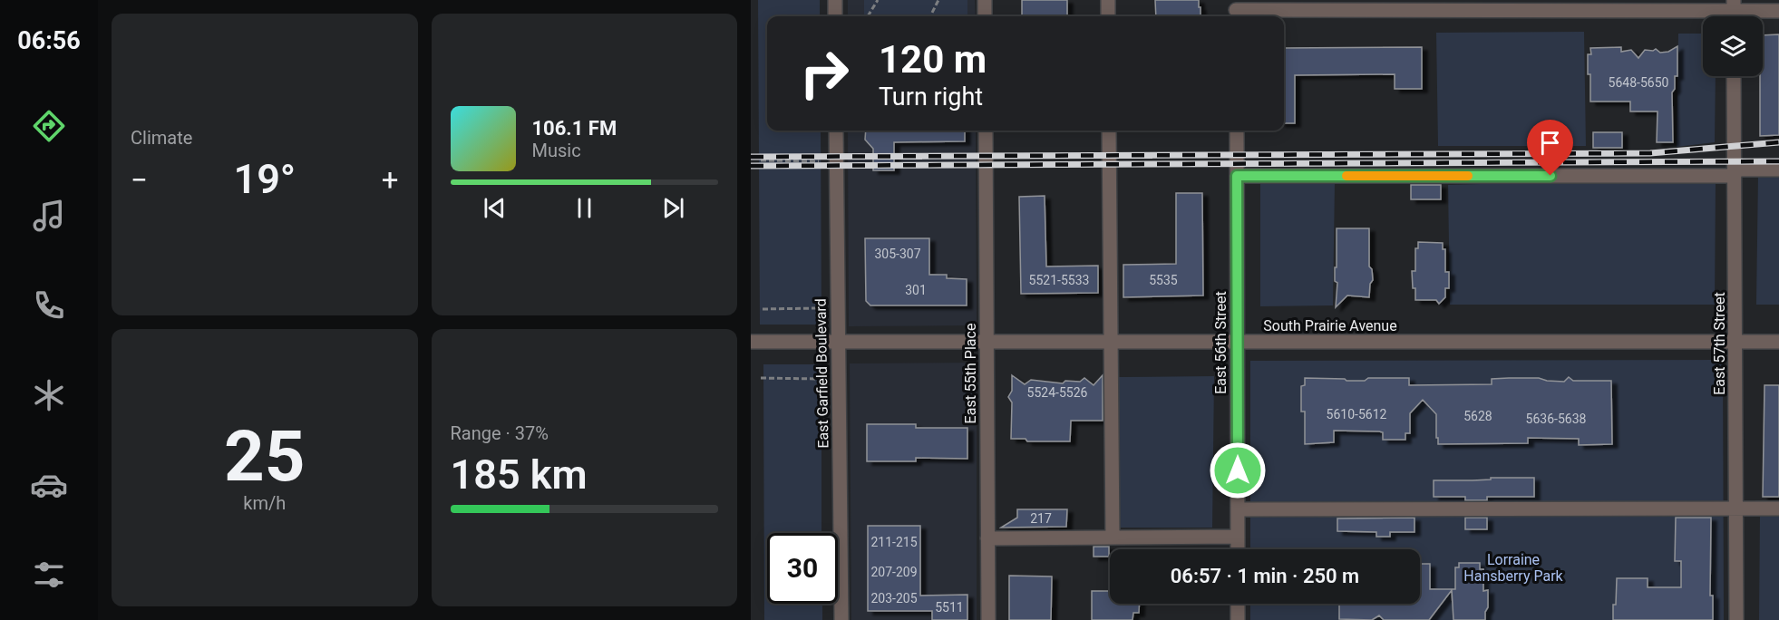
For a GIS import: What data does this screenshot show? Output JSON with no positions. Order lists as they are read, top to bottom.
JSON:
{
  "streets": {
    "street": [
      "South Prairie Avenue",
      "East 56th Street",
      "East 57th Street",
      "East Garfield Boulevard",
      "East 55th Place"
    ]
  },
  "crossings": [
    ["South Prairie Avenue", "East 56th Street"],
    ["South Prairie Avenue", "East 57th Street"],
    ["South Prairie Avenue", "East Garfield Boulevard"],
    ["South Prairie Avenue", "East 55th Place"]
  ],
  "parks": ["Lorraine Hansberry Park"],
  "house_numbers": [
    "5648-5650",
    "305-307",
    "5521-5533",
    "5535",
    "301",
    "5524-5526",
    "5610-5612",
    "5628",
    "5636-5638",
    "217",
    "211-215",
    "207-209",
    "203-205",
    "5511"
  ],
  "page": {
    "tabs": "06:56",
    "tile": [
      "Climate",
      ["25", "km/h"],
      ["Range · 37%", "185 km"]
    ],
    "turn": ["120 m", "Turn right"],
    "song": ["106.1 FM", "Music"],
    "heat": ["−", "19°", "+"],
    "limit": "30",
    "trip": "06:57 · 1 min · 250 m"
  }
}
